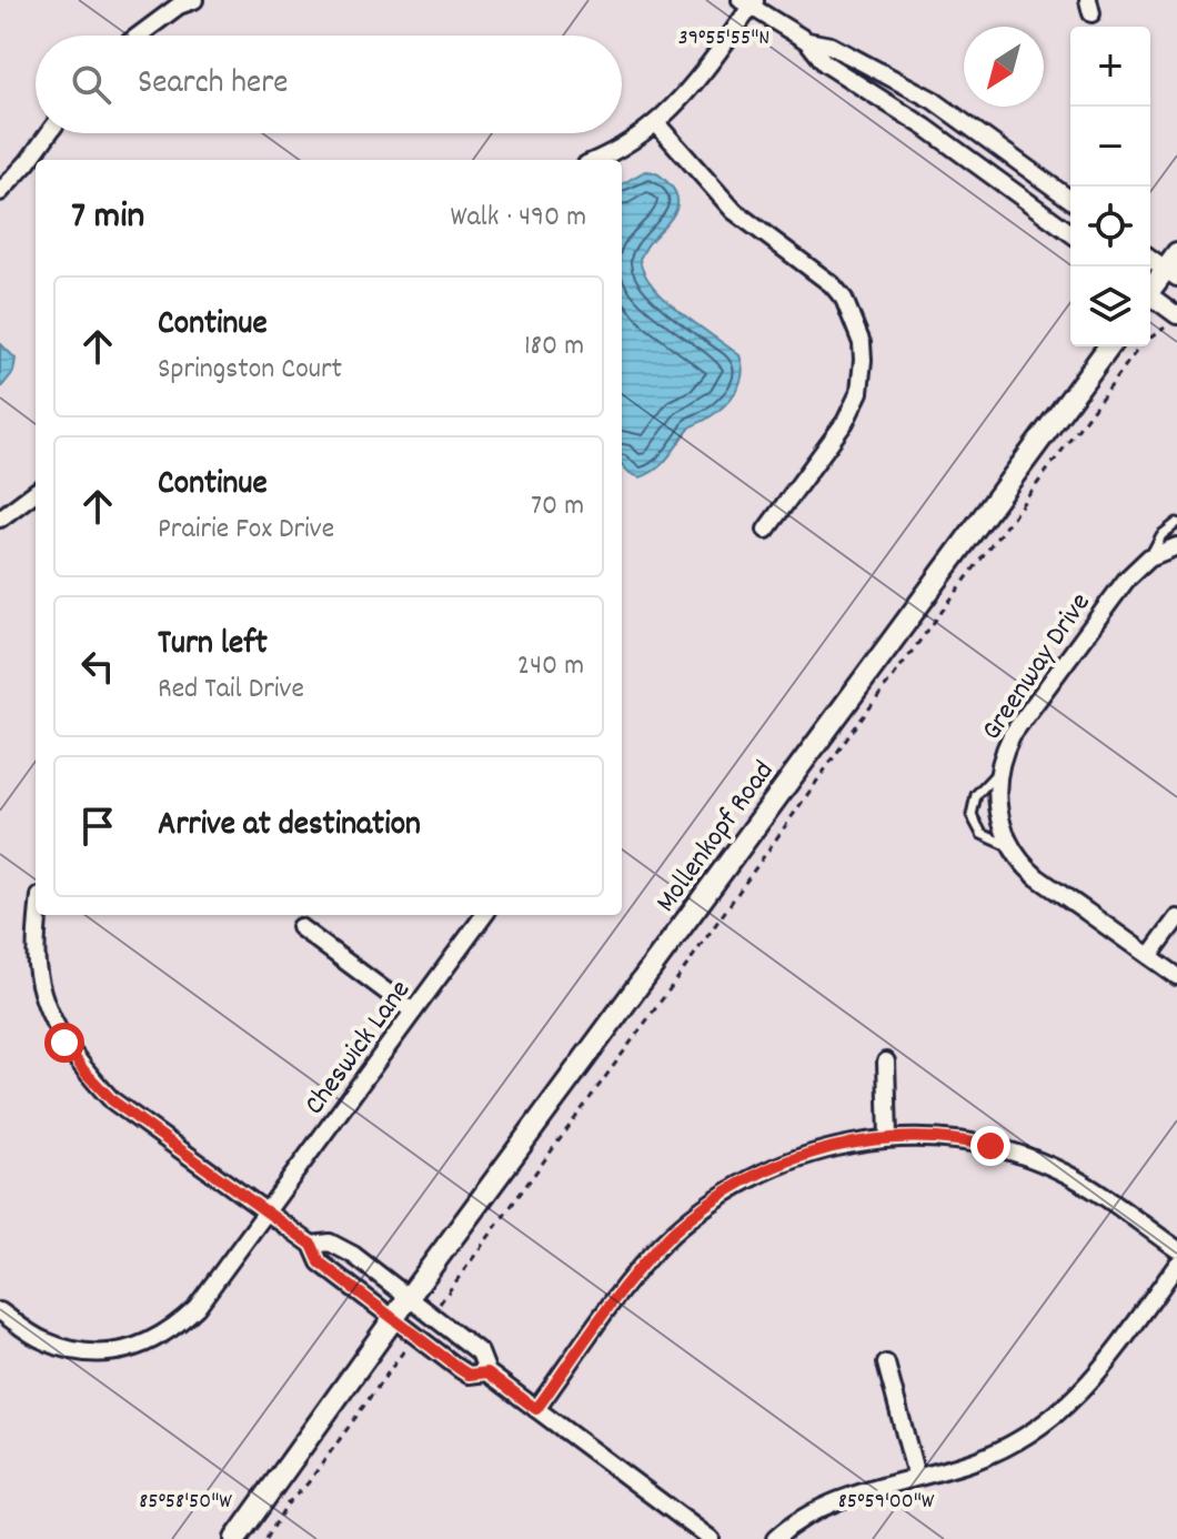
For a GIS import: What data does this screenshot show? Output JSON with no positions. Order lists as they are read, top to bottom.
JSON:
{
  "streets": {
    "street": ["Greenway Drive", "Mollenkopf Road", "Cheswick Lane"]
  },
  "north": "bottom left",
  "page": {
    "map_buttons": ["+", "−"],
    "search": "Search here",
    "heading": ["7 min", "Walk · 490 m"],
    "list": [
      ["Continue", "Springston Court", "180 m"],
      ["Continue", "Prairie Fox Drive", "70 m"],
      ["Turn left", "Red Tail Drive", "240 m"],
      "Arrive at destination"
    ]
  },
  "coordinates": ["39°55'55\"N", "85°58'50\"W", "85°59'00\"W"]
}
